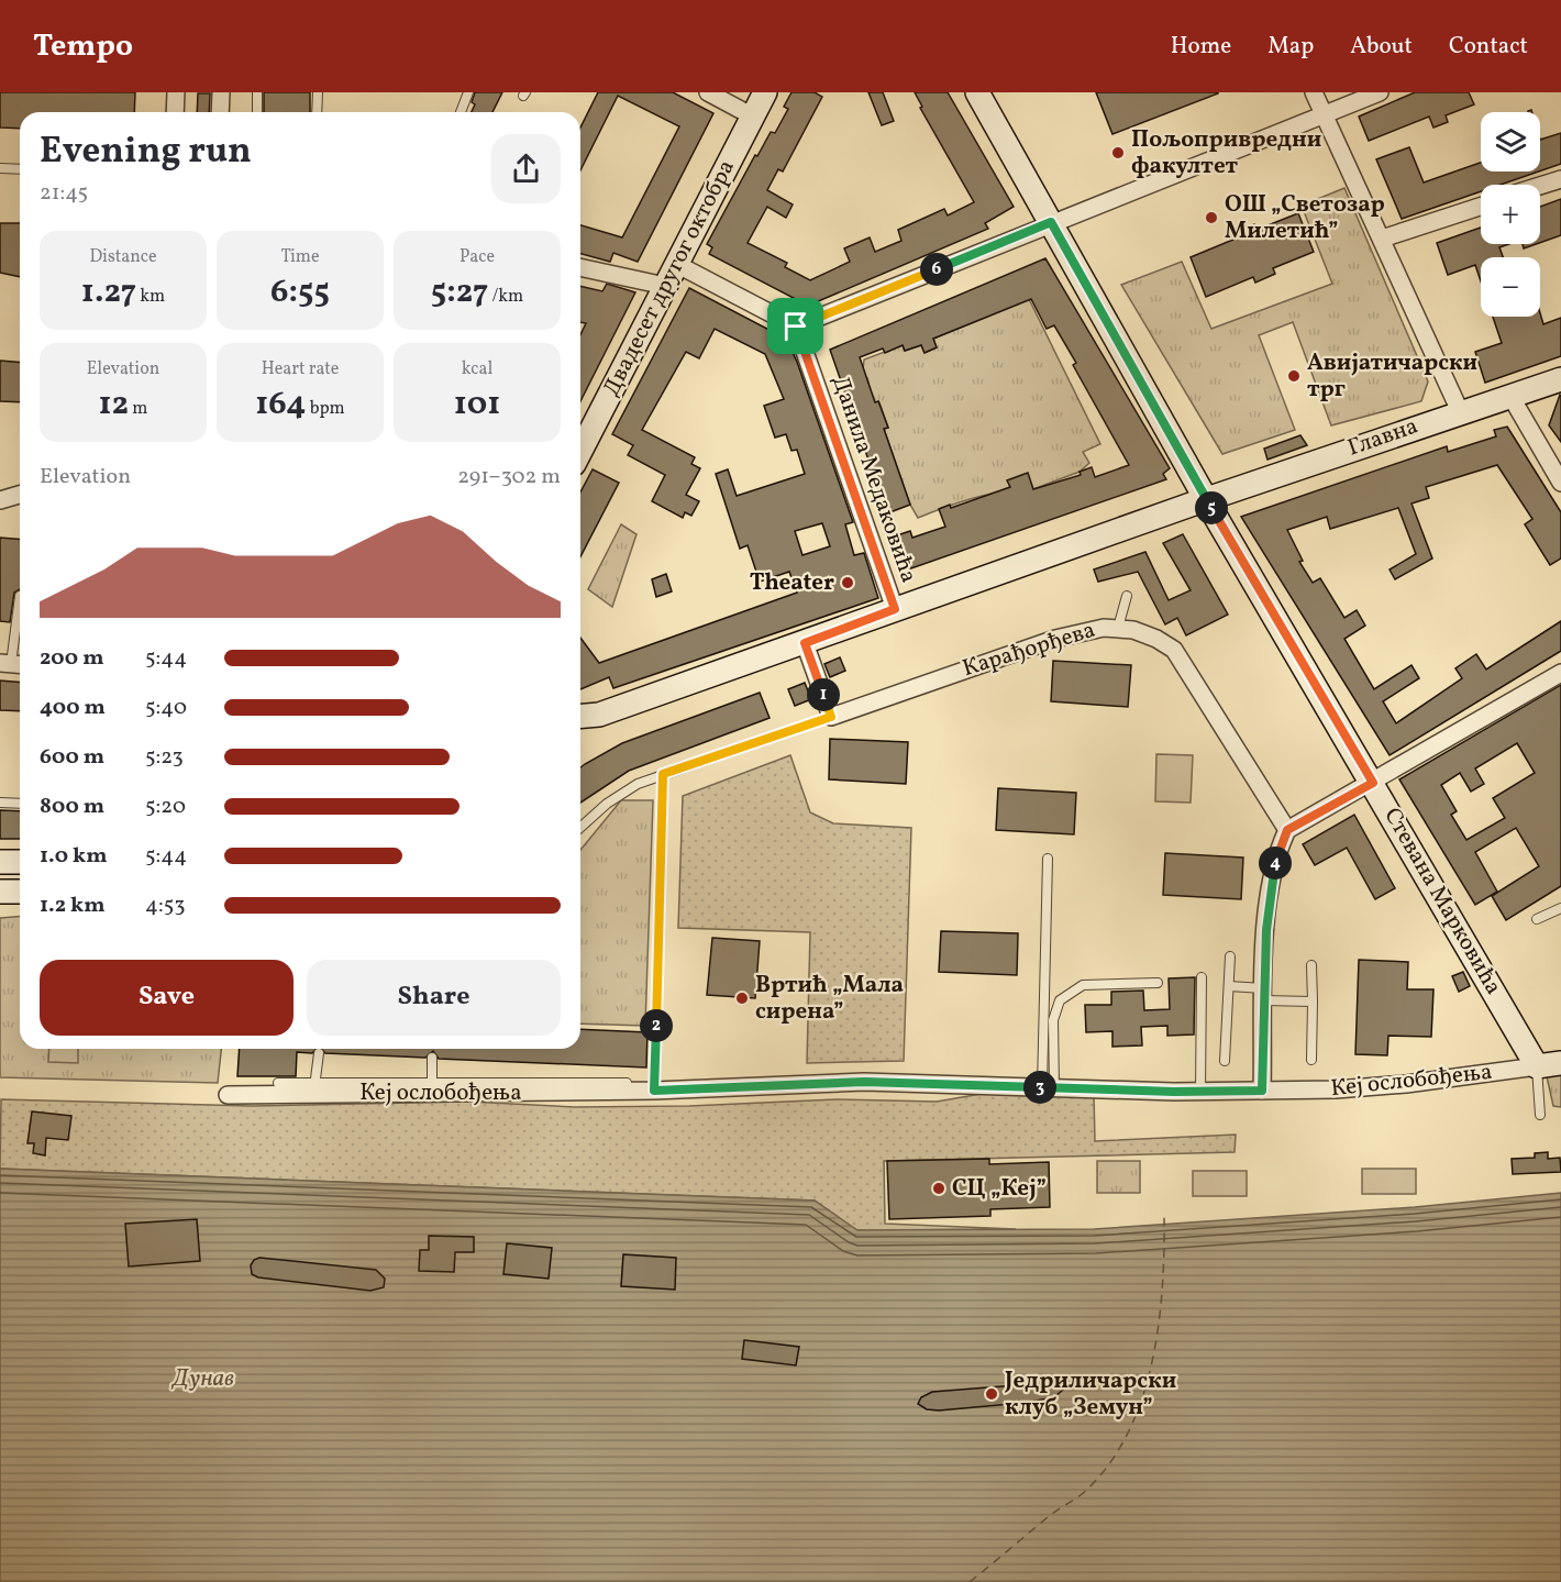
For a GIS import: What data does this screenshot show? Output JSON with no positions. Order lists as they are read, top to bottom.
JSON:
{
  "streets": {
    "main road": [
      "Двадесет другог октобра",
      "Главна",
      "Стевана Марковића",
      "Кеј ослобођења"
    ],
    "street": ["Данила Медаковића", "Карађорђева"]
  },
  "crossings": [
    ["Главна", "Стевана Марковића"],
    ["Стевана Марковића", "Кеј ослобођења"]
  ],
  "water": ["Дунав"],
  "places": [
    "Пољопривредни факултет",
    "ОШ „Светозар Милетић”",
    "Авијатичарски трг",
    "Theater",
    "Вртић „Мала сирена”",
    "СЦ „Кеј”",
    "Једриличарски клуб „Земун”"
  ],
  "page": {
    "header": "Tempo",
    "nav": [
      "Home",
      "Map",
      "About",
      "Contact"
    ],
    "map_buttons": ["+", "−"],
    "heading": ["Evening run", "21:45"],
    "stats": [
      ["Distance", "1.27 km"],
      ["Time", "6:55"],
      ["Pace", "5:27 /km"],
      ["Elevation", "12 m"],
      ["Heart rate", "164 bpm"],
      ["kcal", "101"]
    ],
    "pins": [
      "6",
      "5",
      "1",
      "4",
      "2",
      "3"
    ],
    "chart": ["Elevation", "291–302 m"],
    "list": [
      {
        "name": "200 m",
        "note": "5:44"
      },
      {
        "name": "400 m",
        "note": "5:40"
      },
      {
        "name": "600 m",
        "note": "5:23"
      },
      {
        "name": "800 m",
        "note": "5:20"
      },
      {
        "name": "1.0 km",
        "note": "5:44"
      },
      {
        "name": "1.2 km",
        "note": "4:53"
      }
    ],
    "buttons": ["Save", "Share"]
  }
}
